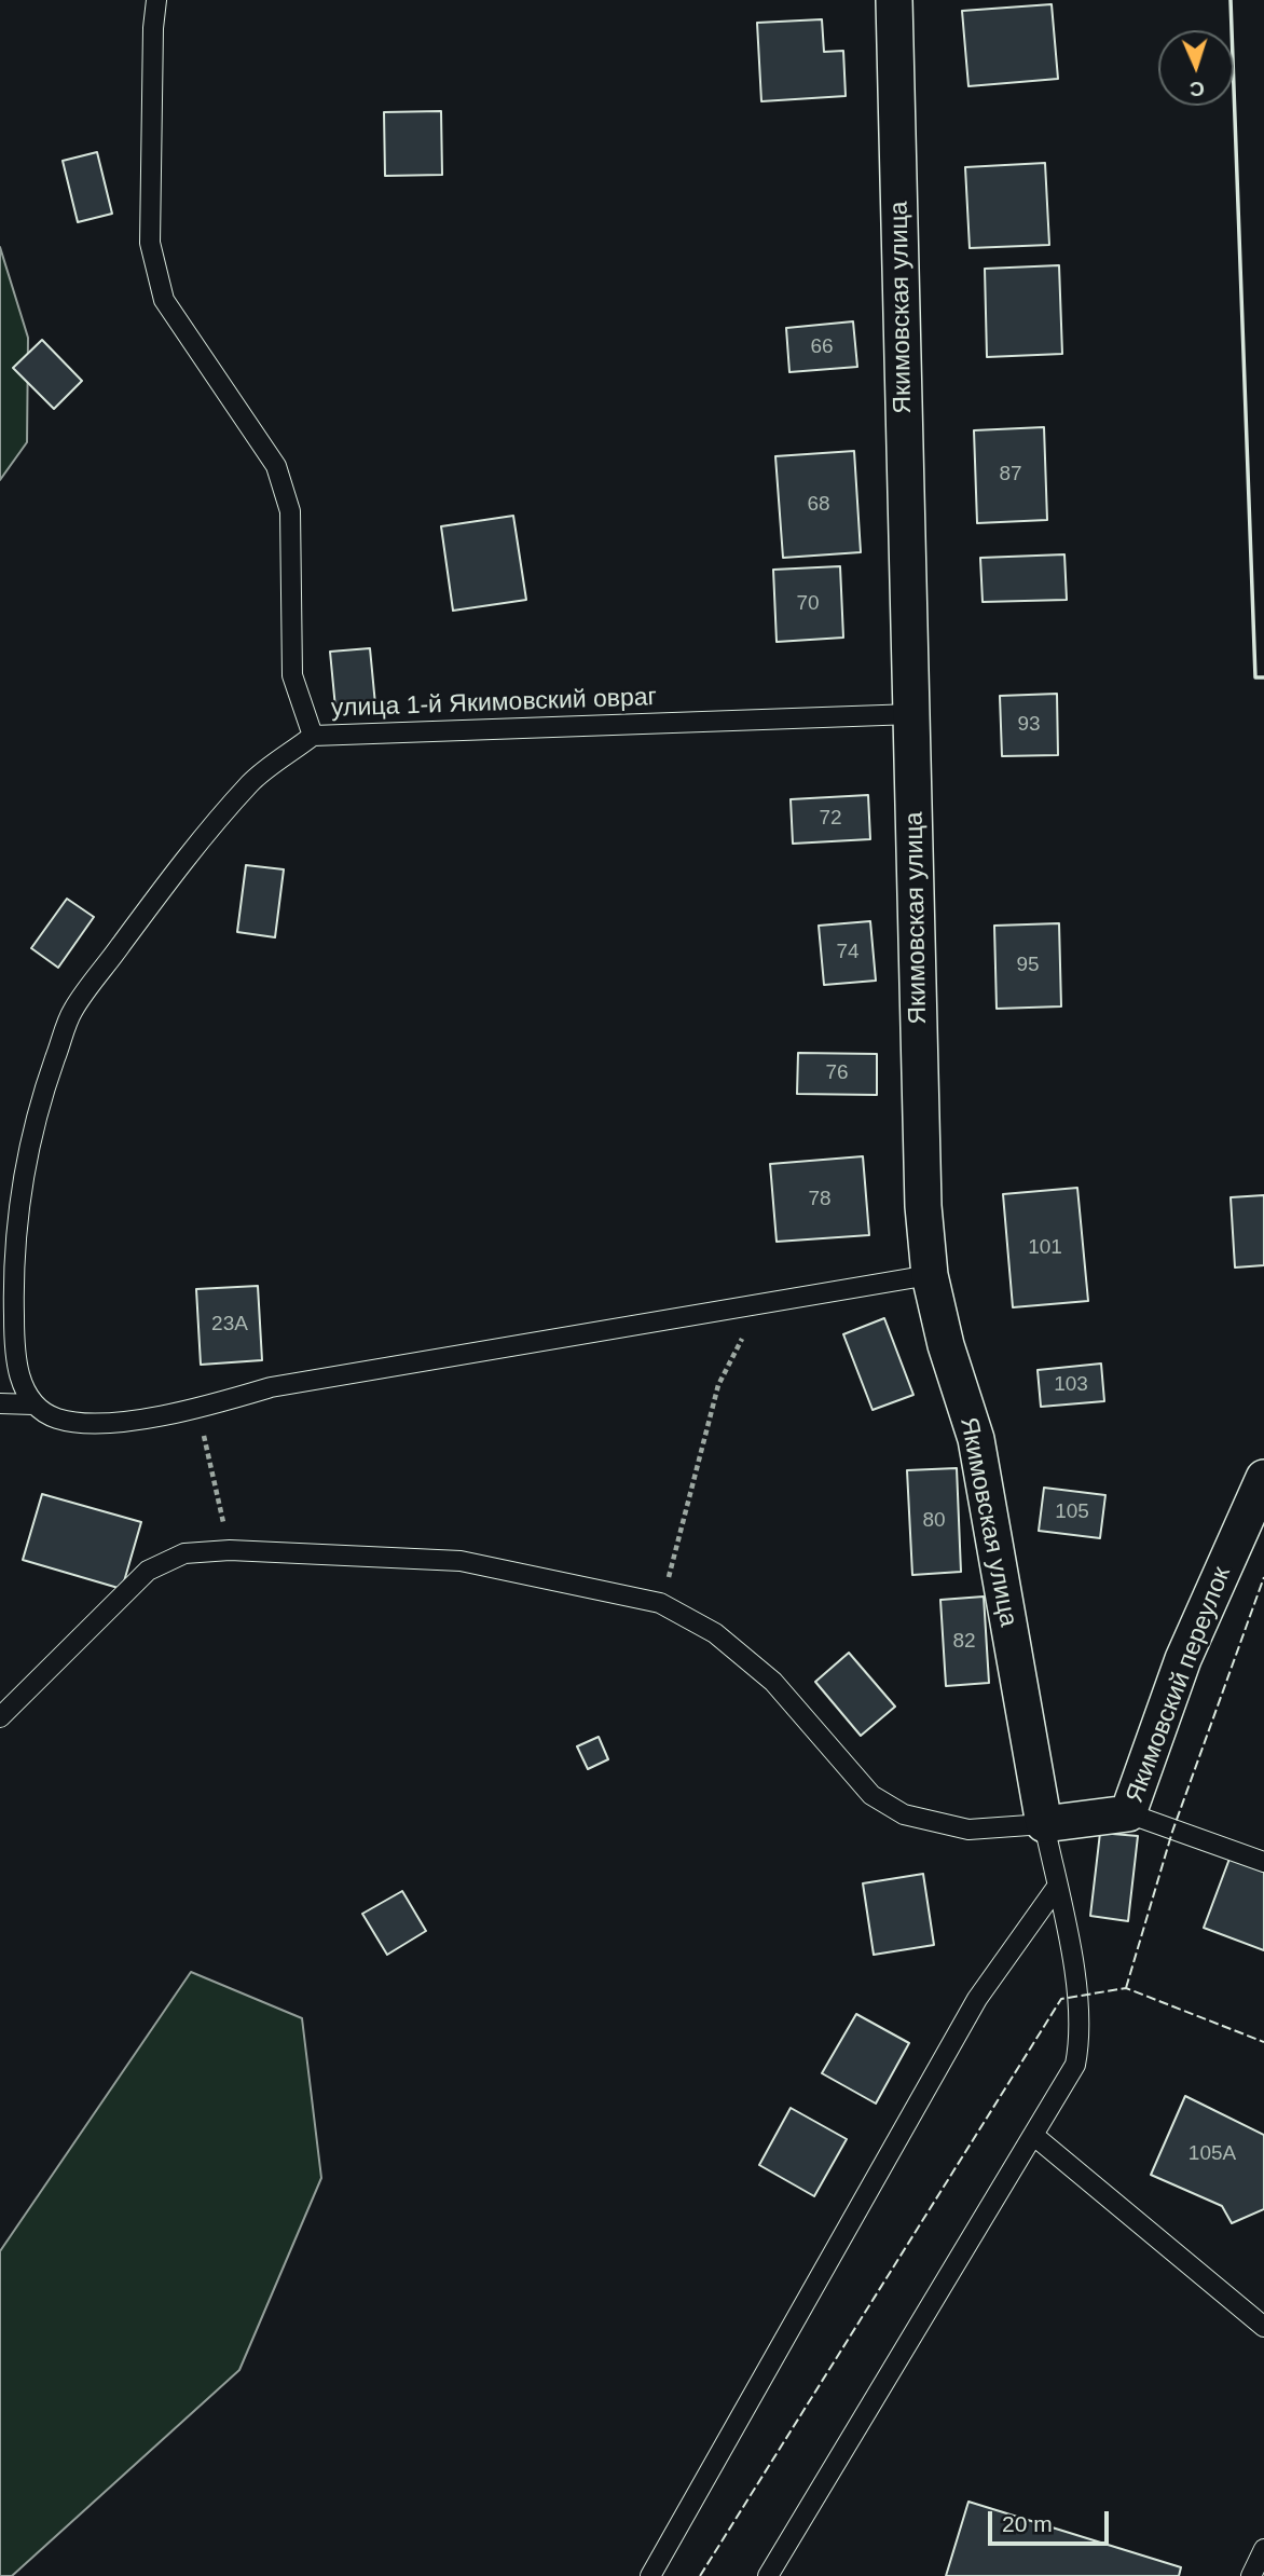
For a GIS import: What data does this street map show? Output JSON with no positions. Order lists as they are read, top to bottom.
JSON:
{
  "streets": {
    "street": ["Якимовская улица", "Якимовский переулок"],
    "lane": ["улица 1-й Якимовский овраг"]
  },
  "crossings": [
    ["Якимовская улица", "улица 1-й Якимовский овраг"],
    ["Якимовская улица", "Якимовский переулок"]
  ],
  "house_numbers": [
    "66",
    "87",
    "68",
    "70",
    "93",
    "72",
    "74",
    "95",
    "76",
    "78",
    "101",
    "23А",
    "103",
    "105",
    "80",
    "82",
    "105А"
  ],
  "scale_bar": "20 m",
  "north": "bottom"
}
